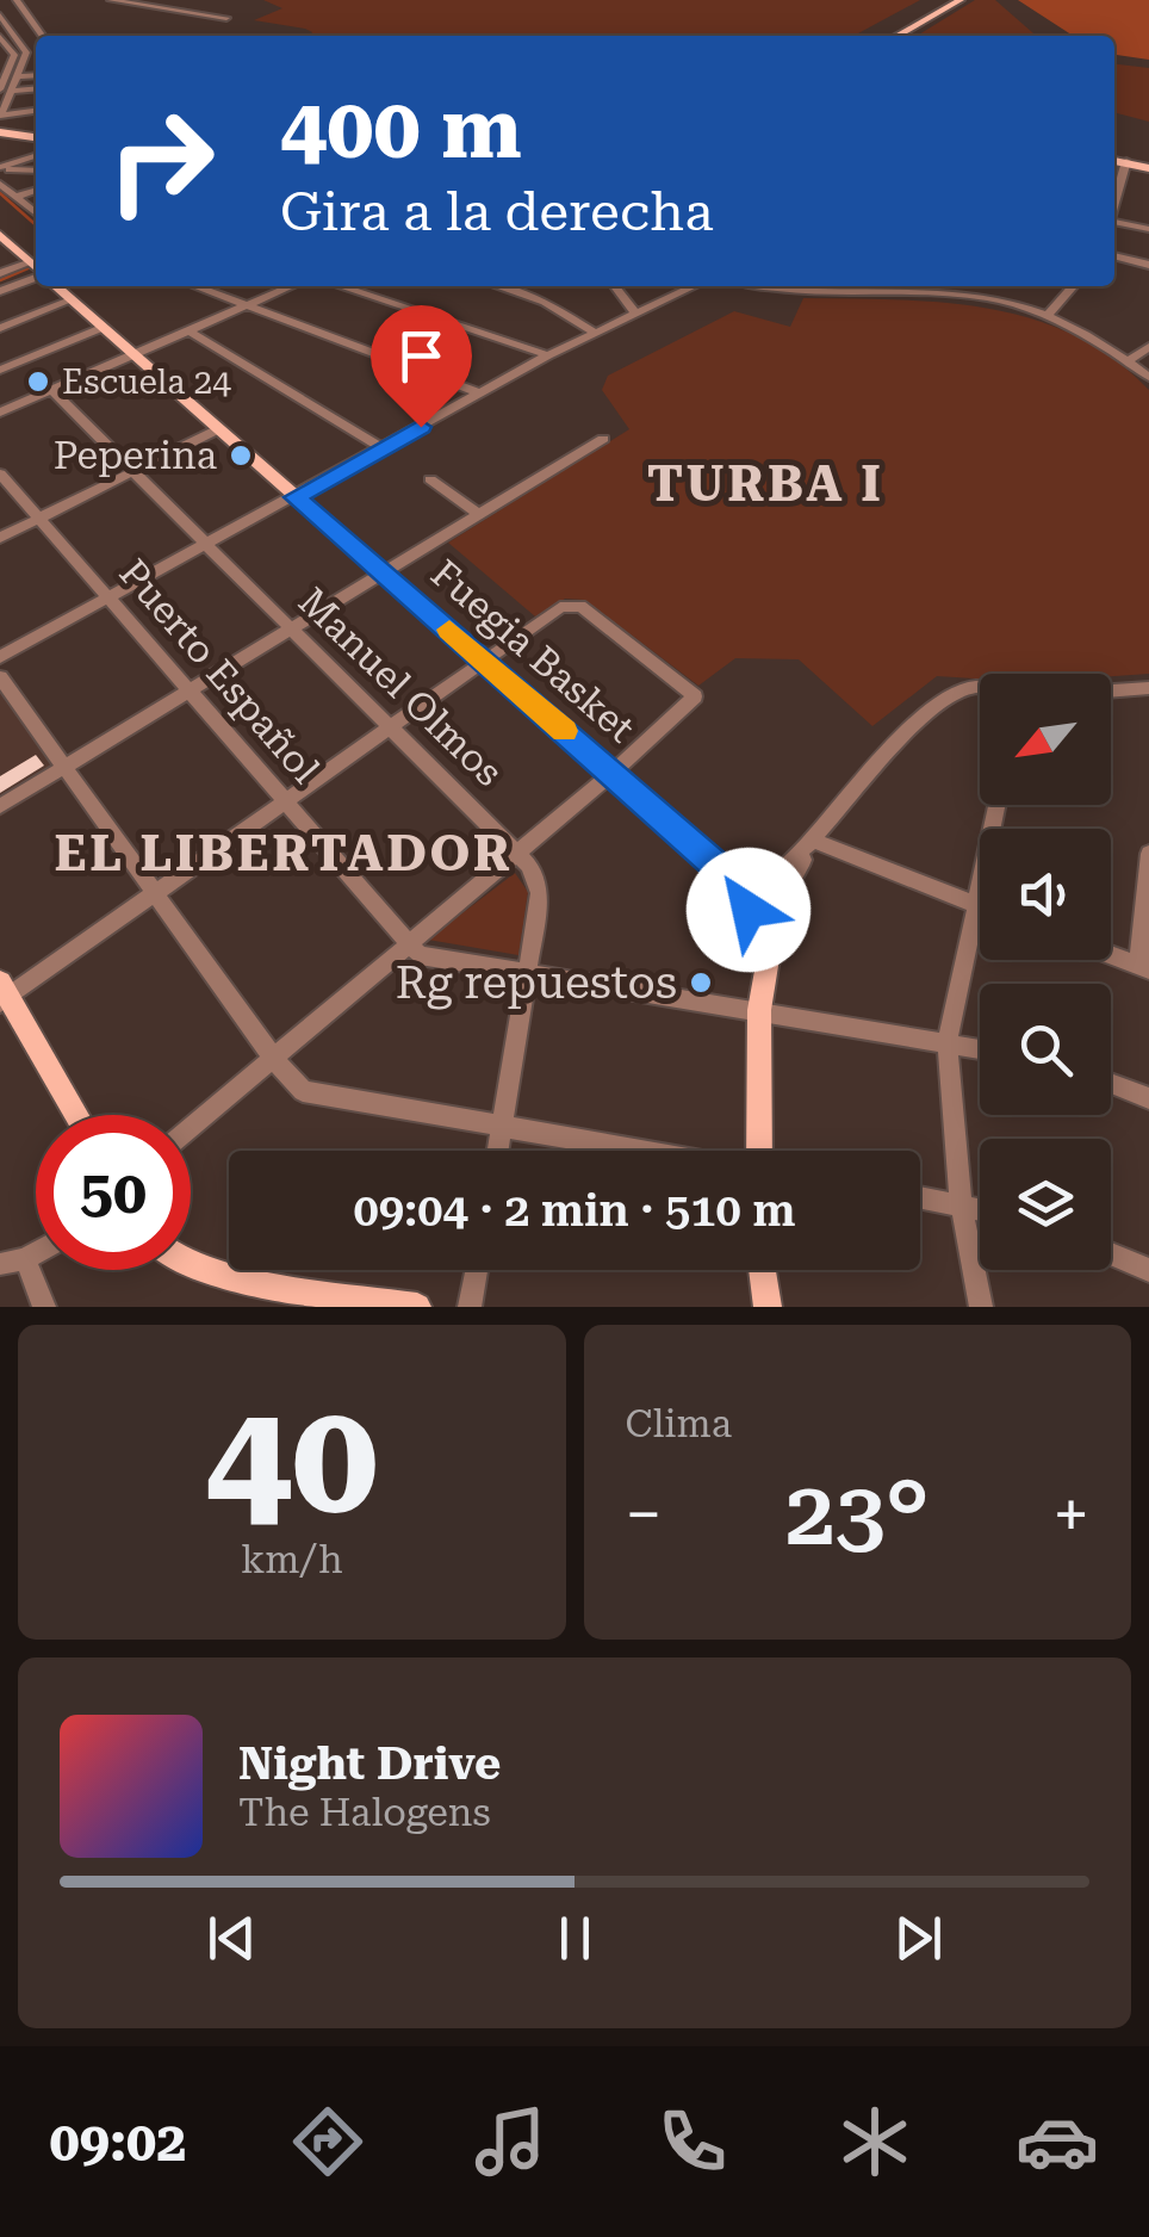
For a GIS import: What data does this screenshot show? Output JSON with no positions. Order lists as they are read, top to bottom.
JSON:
{
  "streets": {
    "main road": ["Fuegia Basket"],
    "street": ["Puerto Español", "Manuel Olmos"]
  },
  "districts": ["TURBA I", "EL LIBERTADOR"],
  "places": ["Escuela 24", "Peperina", "Rg repuestos"],
  "north": "bottom left",
  "page": {
    "turn": ["400 m", "Gira a la derecha"],
    "limit": "50",
    "trip": "09:04 · 2 min · 510 m",
    "tile": [
      ["40", "km/h"],
      "Clima"
    ],
    "heat": ["−", "23°", "+"],
    "song": ["Night Drive", "The Halogens"],
    "tabs": "09:02"
  }
}
